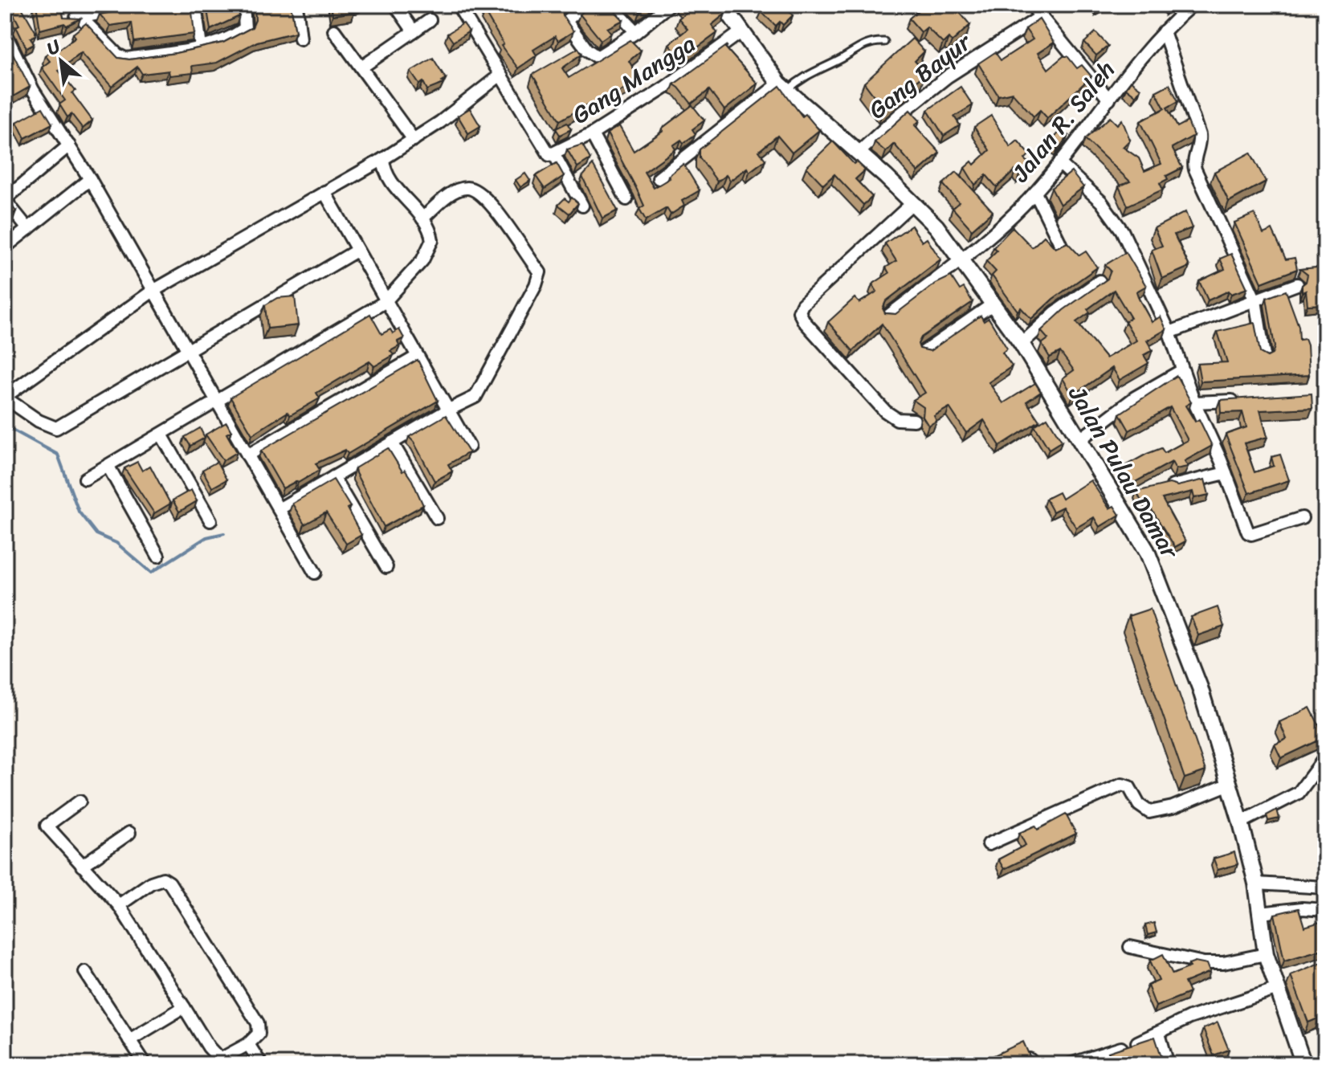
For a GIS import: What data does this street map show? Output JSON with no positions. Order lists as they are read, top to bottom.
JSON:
{
  "streets": {
    "street": [
      "Gang Bayur",
      "Gang Mangga",
      "Jalan R. Saleh",
      "Jalan Pulau Damar"
    ]
  },
  "crossings": [
    ["Gang Bayur", "Jalan Pulau Damar"],
    ["Gang Mangga", "Jalan Pulau Damar"],
    ["Jalan R. Saleh", "Jalan Pulau Damar"]
  ],
  "north": "top left"
}
